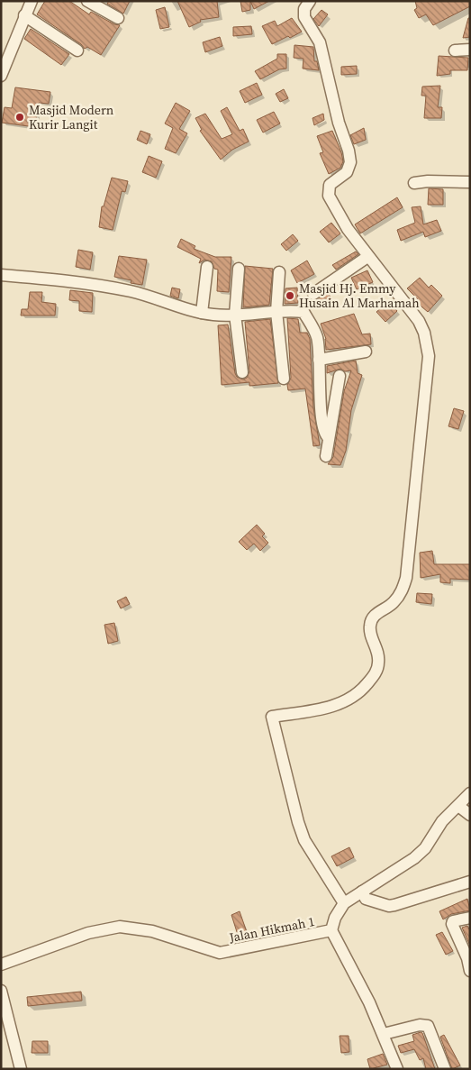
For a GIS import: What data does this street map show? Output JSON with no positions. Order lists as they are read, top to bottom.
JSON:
{
  "streets": {
    "street": ["Jalan Hikmah 1"]
  },
  "places": ["Masjid Modern Kurir Langit", "Masjid Hj. Emmy Husain Al Marhamah"]
}
